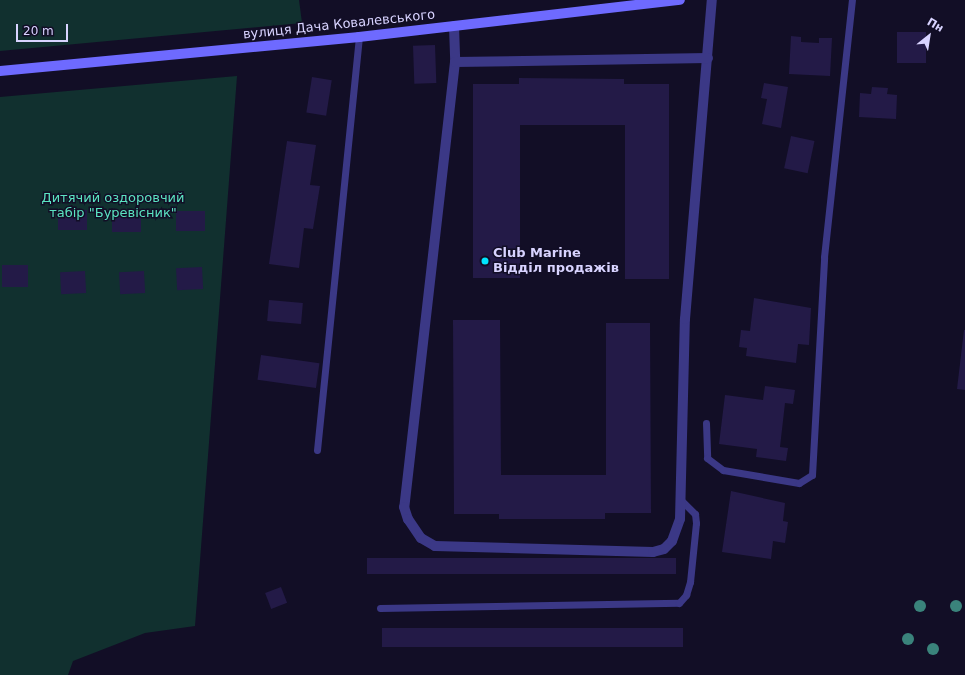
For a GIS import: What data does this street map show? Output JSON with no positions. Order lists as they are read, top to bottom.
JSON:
{
  "streets": {
    "street": ["вулиця Дача Ковалевського"]
  },
  "parks": ["Дитячий оздоровчий табір \"Буревісник\""],
  "places": ["Club Marine Відділ продажів"],
  "scale_bar": "20 m",
  "north": "top right"
}
